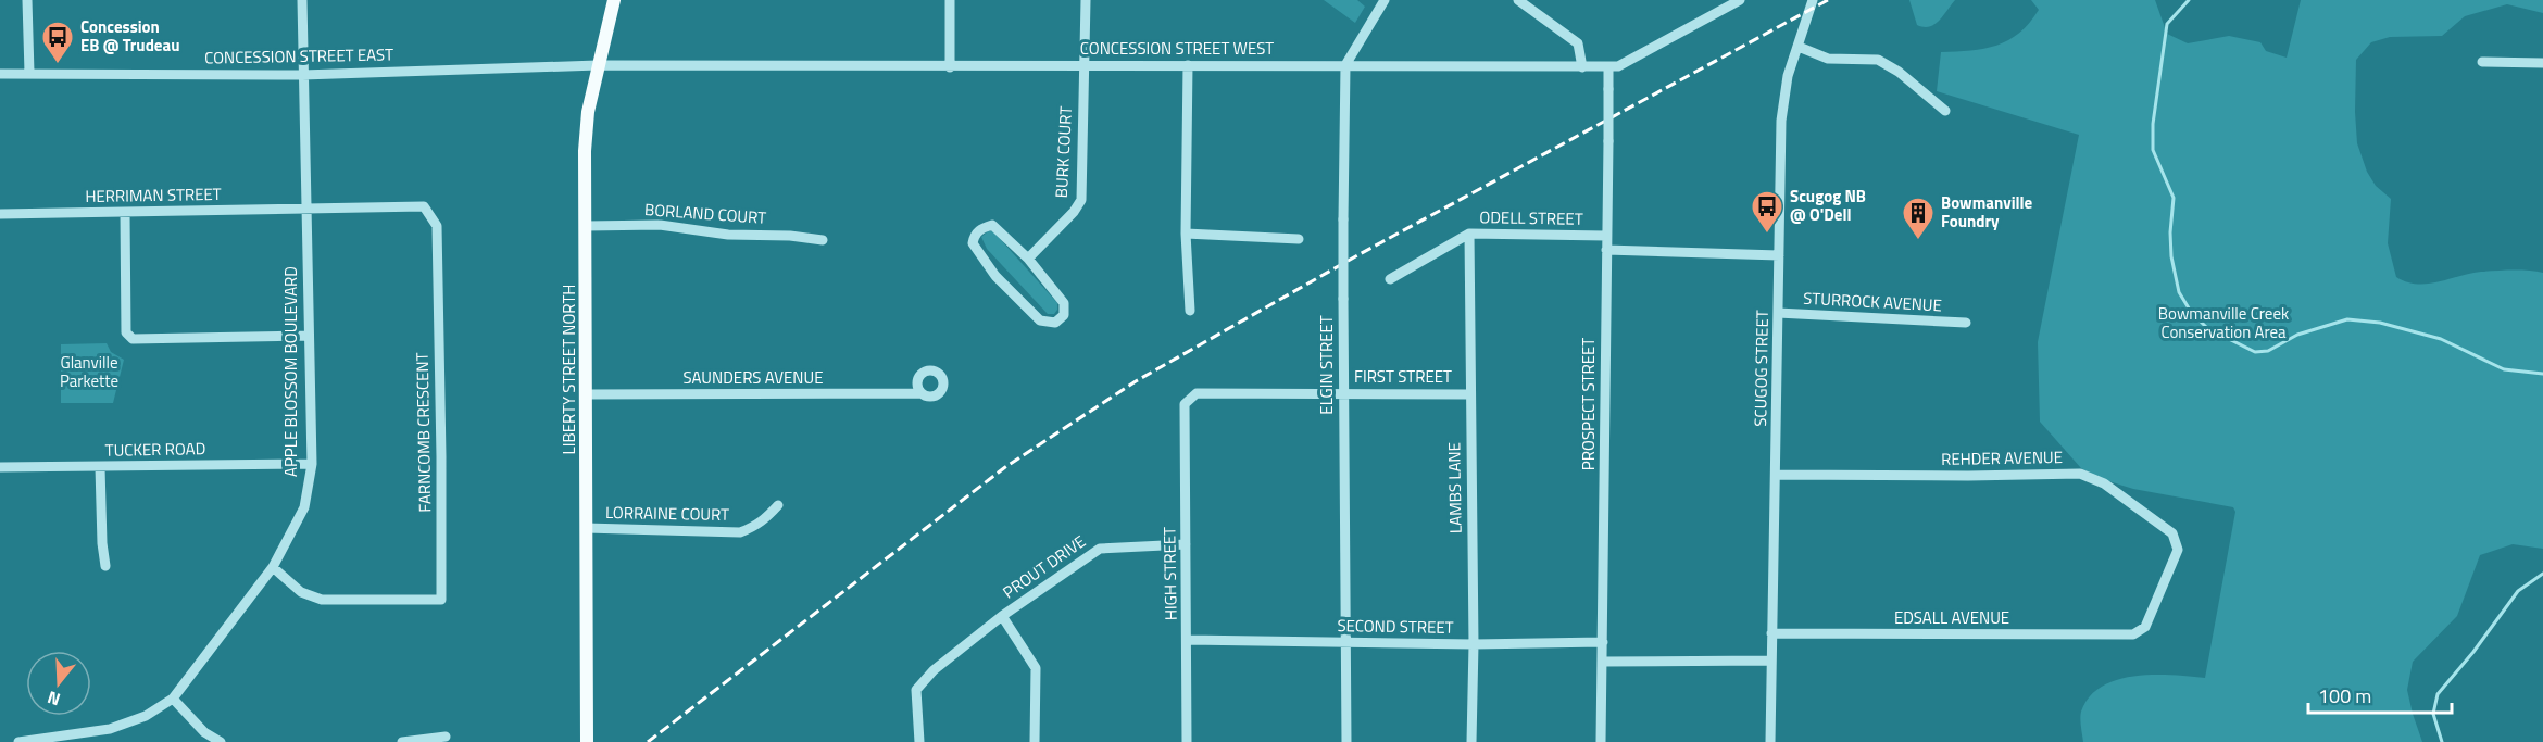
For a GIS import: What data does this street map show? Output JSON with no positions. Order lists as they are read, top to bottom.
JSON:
{
  "streets": {
    "main road": ["LIBERTY STREET NORTH"],
    "street": [
      "CONCESSION STREET WEST",
      "CONCESSION STREET EAST",
      "BURK COURT",
      "HERRIMAN STREET",
      "BORLAND COURT",
      "ODELL STREET",
      "STURROCK AVENUE",
      "ELGIN STREET",
      "SCUGOG STREET",
      "APPLE BLOSSOM BOULEVARD",
      "FIRST STREET",
      "SAUNDERS AVENUE",
      "PROSPECT STREET",
      "FARNCOMB CRESCENT",
      "TUCKER ROAD",
      "REHDER AVENUE",
      "LAMBS LANE",
      "LORRAINE COURT",
      "PROUT DRIVE",
      "HIGH STREET",
      "EDSALL AVENUE",
      "SECOND STREET"
    ]
  },
  "crossings": [
    ["CONCESSION STREET WEST", "CONCESSION STREET EAST"],
    ["CONCESSION STREET WEST", "BURK COURT"],
    ["CONCESSION STREET WEST", "ELGIN STREET"],
    ["CONCESSION STREET WEST", "LIBERTY STREET NORTH"],
    ["CONCESSION STREET WEST", "PROSPECT STREET"],
    ["CONCESSION STREET EAST", "LIBERTY STREET NORTH"],
    ["CONCESSION STREET EAST", "APPLE BLOSSOM BOULEVARD"],
    ["HERRIMAN STREET", "APPLE BLOSSOM BOULEVARD"],
    ["HERRIMAN STREET", "FARNCOMB CRESCENT"],
    ["BORLAND COURT", "LIBERTY STREET NORTH"],
    ["ODELL STREET", "PROSPECT STREET"],
    ["ODELL STREET", "LAMBS LANE"],
    ["STURROCK AVENUE", "SCUGOG STREET"],
    ["ELGIN STREET", "FIRST STREET"],
    ["ELGIN STREET", "SECOND STREET"],
    ["SCUGOG STREET", "REHDER AVENUE"],
    ["SCUGOG STREET", "EDSALL AVENUE"],
    ["LIBERTY STREET NORTH", "SAUNDERS AVENUE"],
    ["LIBERTY STREET NORTH", "LORRAINE COURT"],
    ["APPLE BLOSSOM BOULEVARD", "FARNCOMB CRESCENT"],
    ["APPLE BLOSSOM BOULEVARD", "TUCKER ROAD"],
    ["FIRST STREET", "LAMBS LANE"],
    ["FIRST STREET", "HIGH STREET"],
    ["PROSPECT STREET", "SECOND STREET"],
    ["REHDER AVENUE", "EDSALL AVENUE"],
    ["LAMBS LANE", "SECOND STREET"],
    ["PROUT DRIVE", "HIGH STREET"],
    ["HIGH STREET", "SECOND STREET"]
  ],
  "parks": ["Bowmanville Creek Conservation Area", "Glanville Parkette"],
  "places": {
    "bus stop": ["Concession EB @ Trudeau", "Scugog NB @ O'Dell"],
    "building": ["Bowmanville Foundry"]
  },
  "scale_bar": "100 m",
  "north": "bottom"
}
